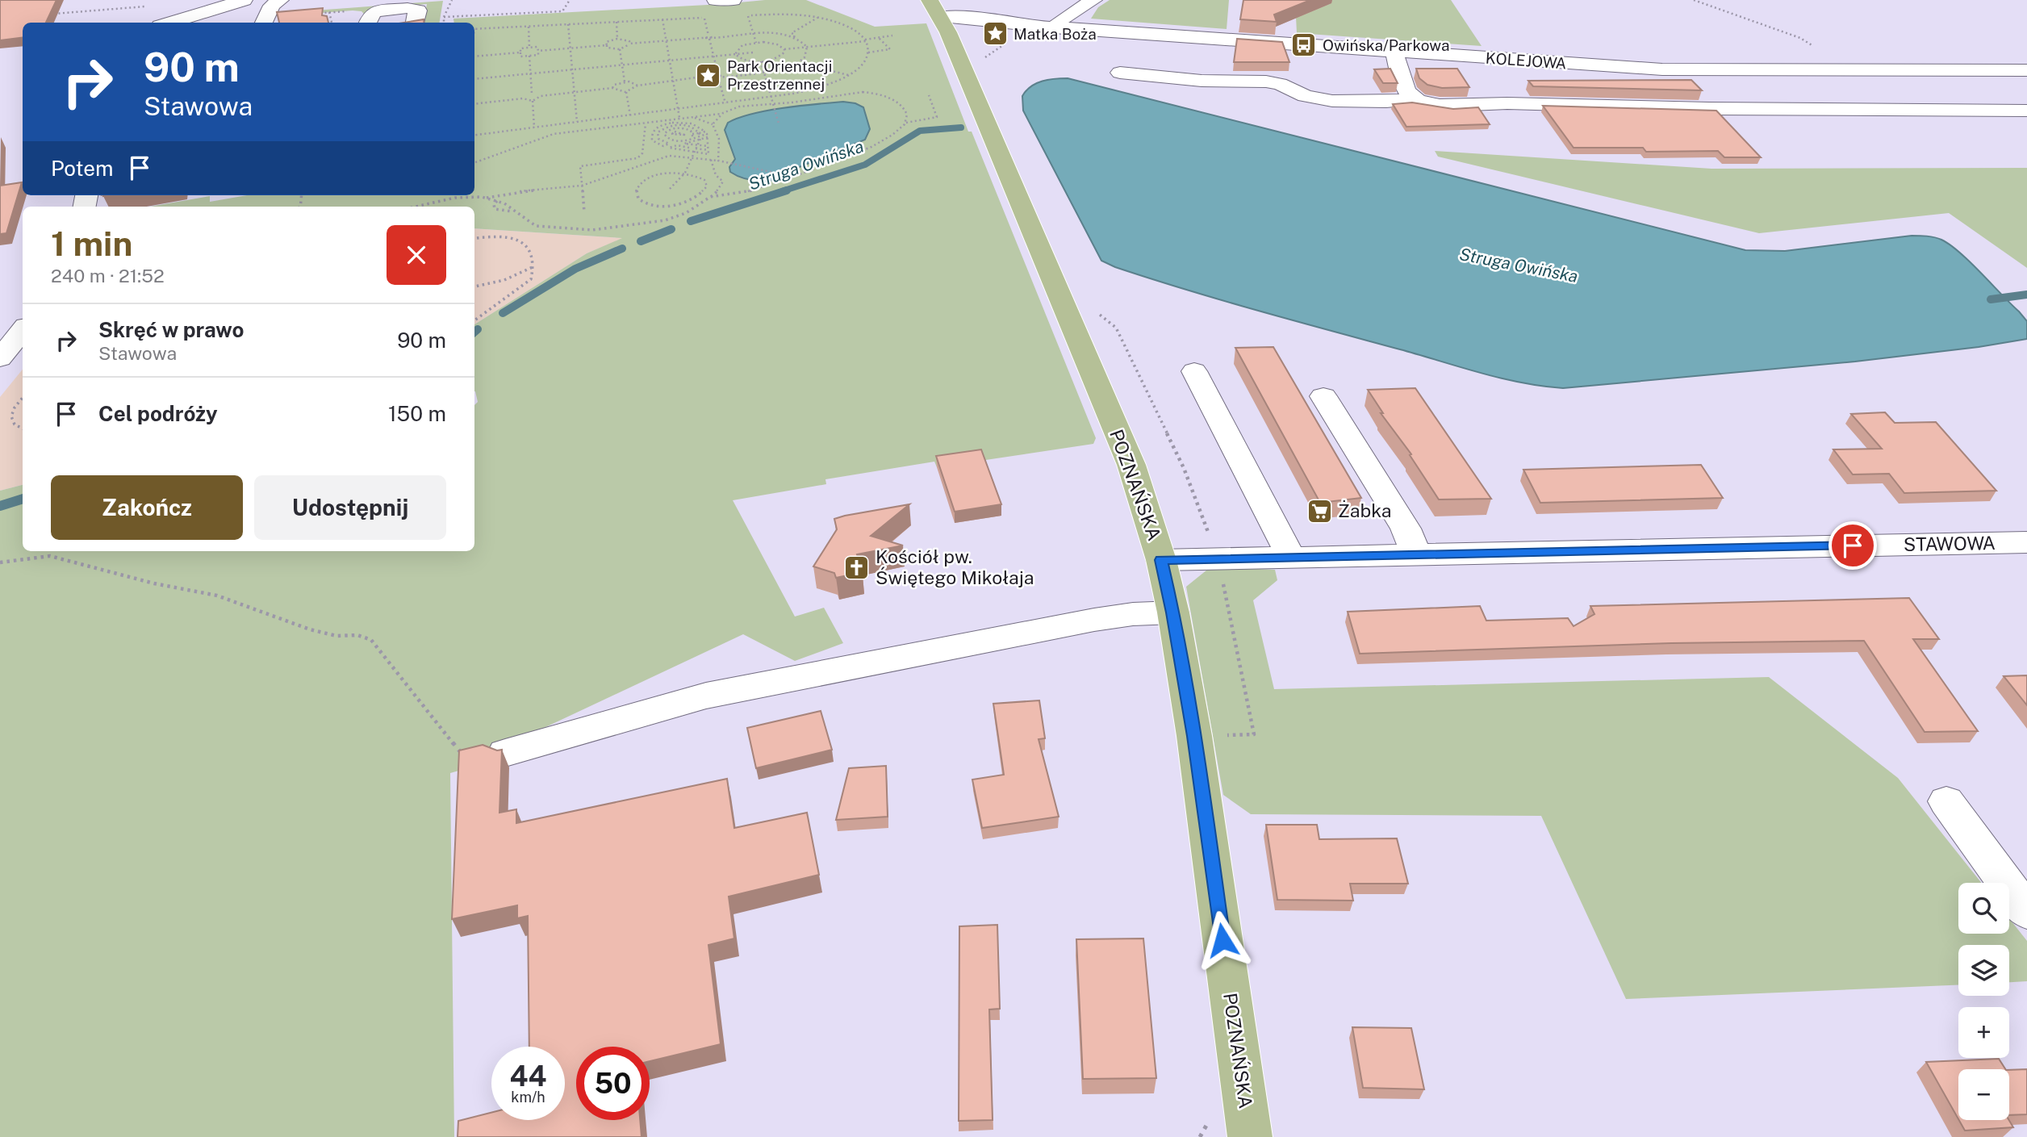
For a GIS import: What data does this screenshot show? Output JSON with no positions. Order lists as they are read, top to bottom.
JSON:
{
  "streets": {
    "main road": ["POZNAŃSKA"],
    "street": ["KOLEJOWA", "STAWOWA"]
  },
  "crossings": [
    ["KOLEJOWA", "POZNAŃSKA"],
    ["POZNAŃSKA", "STAWOWA"]
  ],
  "water": ["Struga Owińska"],
  "places": {
    "place": ["Matka Boża", "Park Orientacji Przestrzennej"],
    "bus stop": ["Owińska/Parkowa"],
    "supermarket": ["Żabka"],
    "church": ["Kościół pw. Świętego Mikołaja"]
  },
  "page": {
    "turn": ["90 m", "Stawowa"],
    "then": "Potem",
    "heading": ["1 min", "240 m · 21:52"],
    "list": [
      {
        "name": "Skręć w prawo",
        "note": "Stawowa",
        "value": "90 m"
      },
      {
        "name": "Cel podróży",
        "value": "150 m"
      }
    ],
    "buttons": ["Zakończ", "Udostępnij"],
    "map_buttons": ["+", "−"],
    "speed": "44 km/h",
    "limit": "50"
  }
}
